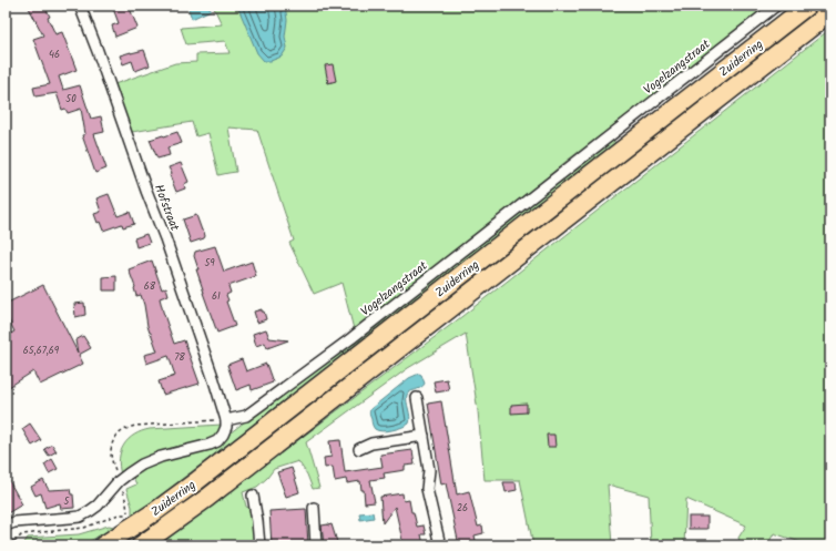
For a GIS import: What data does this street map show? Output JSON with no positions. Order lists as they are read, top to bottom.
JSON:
{
  "streets": {
    "highway": ["Zuiderring"],
    "street": ["Vogelzangstraat", "Hofstraat"]
  },
  "crossings": [
    ["Vogelzangstraat", "Hofstraat"]
  ],
  "house_numbers": [
    "46",
    "50",
    "59",
    "68",
    "61",
    "65,67,69",
    "78",
    "5",
    "26"
  ]
}
